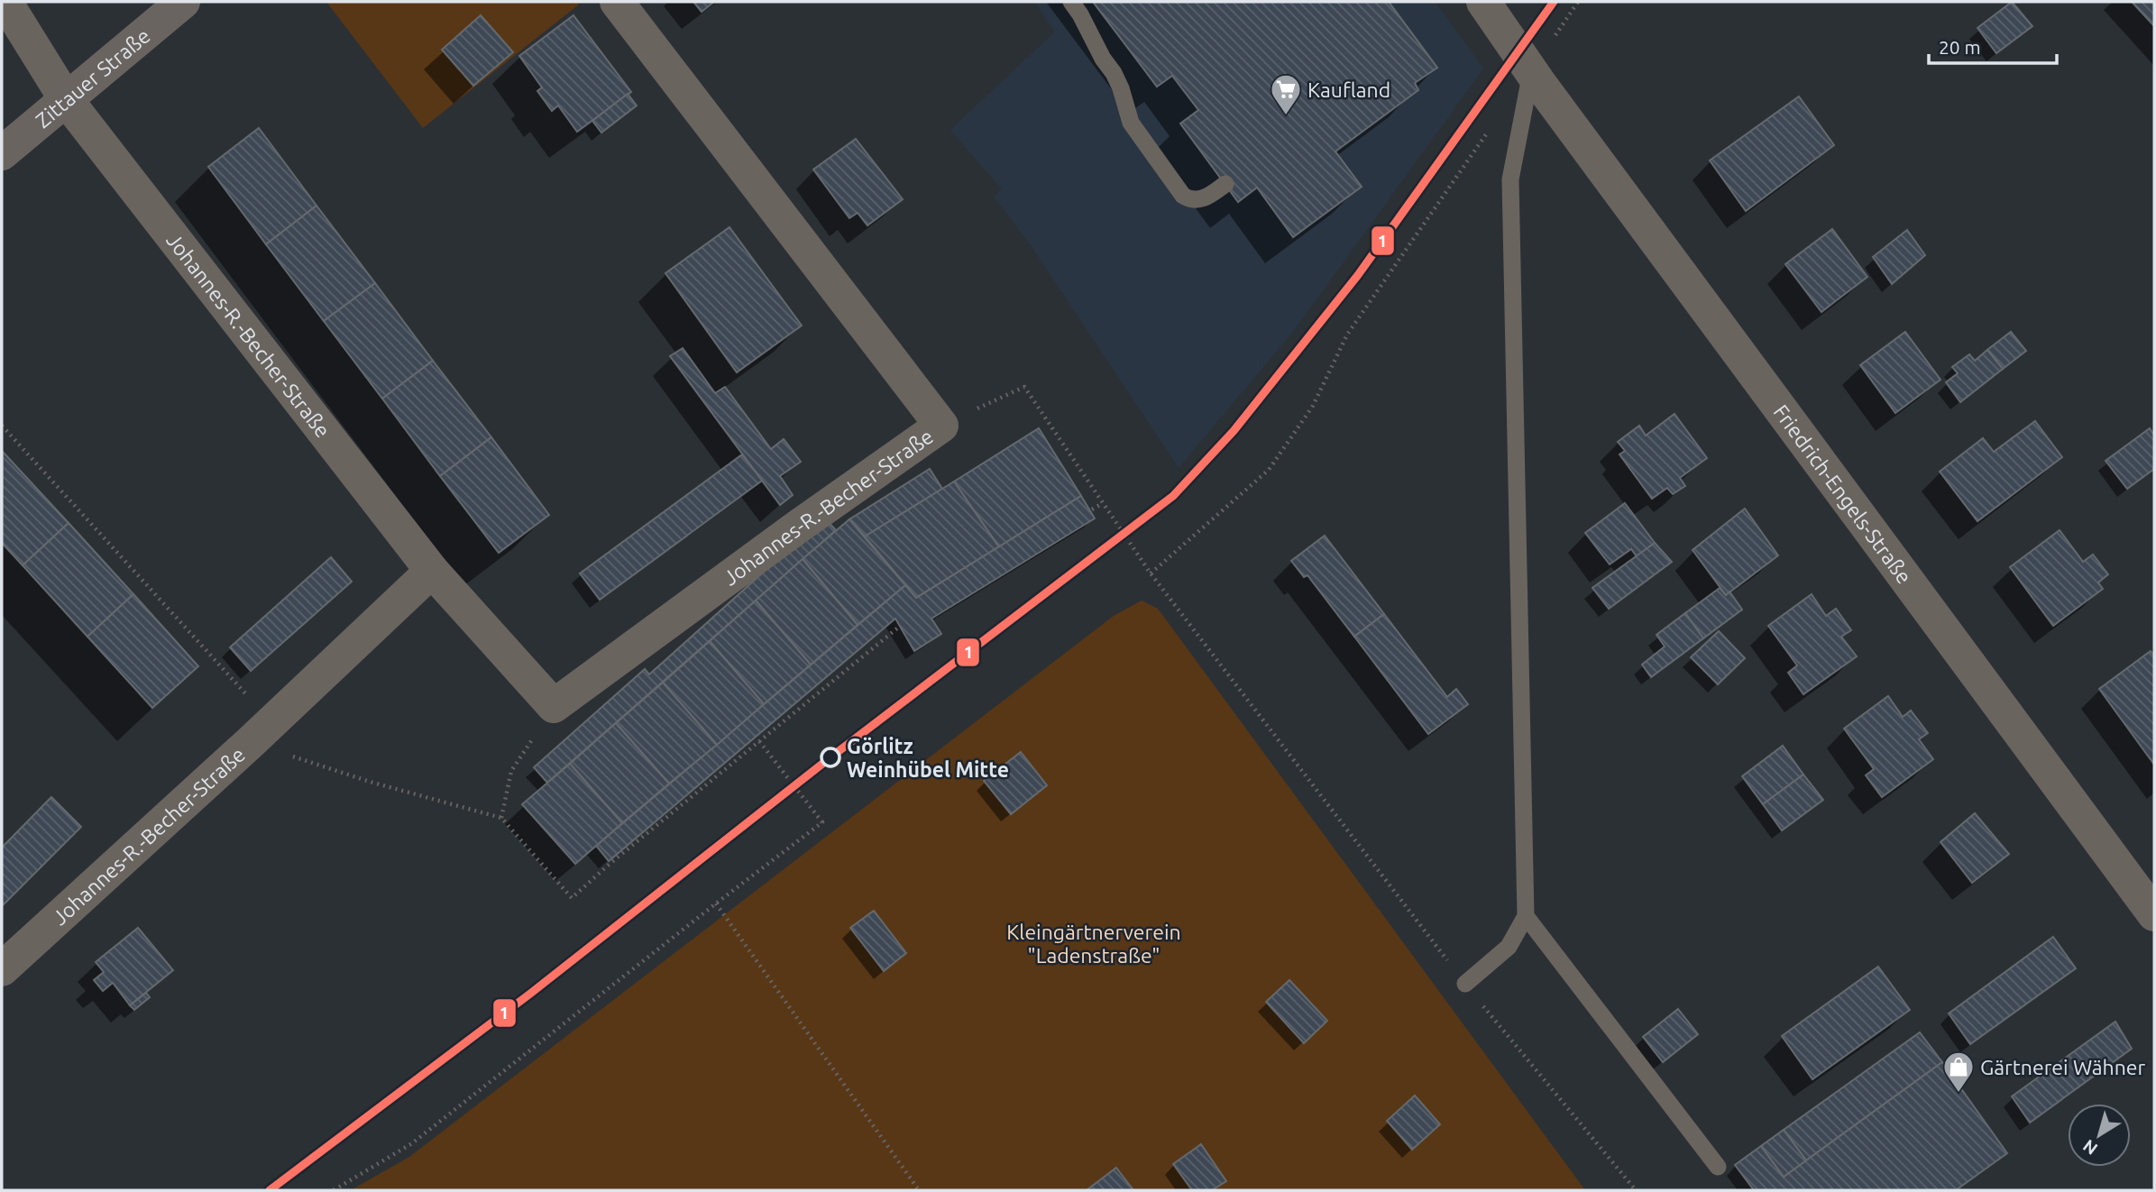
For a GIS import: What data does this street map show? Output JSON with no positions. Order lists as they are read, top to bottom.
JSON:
{
  "streets": {
    "main road": ["Zittauer Straße"],
    "street": ["Johannes-R.-Becher-Straße", "Friedrich-Engels-Straße"]
  },
  "crossings": [
    ["Zittauer Straße", "Johannes-R.-Becher-Straße"]
  ],
  "parks": ["Kleingärtnerverein \"Ladenstraße\""],
  "places": {
    "supermarket": ["Kaufland"],
    "other": ["Görlitz Weinhübel Mitte"],
    "shop": ["Gärtnerei Wähner"]
  },
  "lines": ["transit line 1"],
  "scale_bar": "20 m",
  "north": "bottom left"
}
